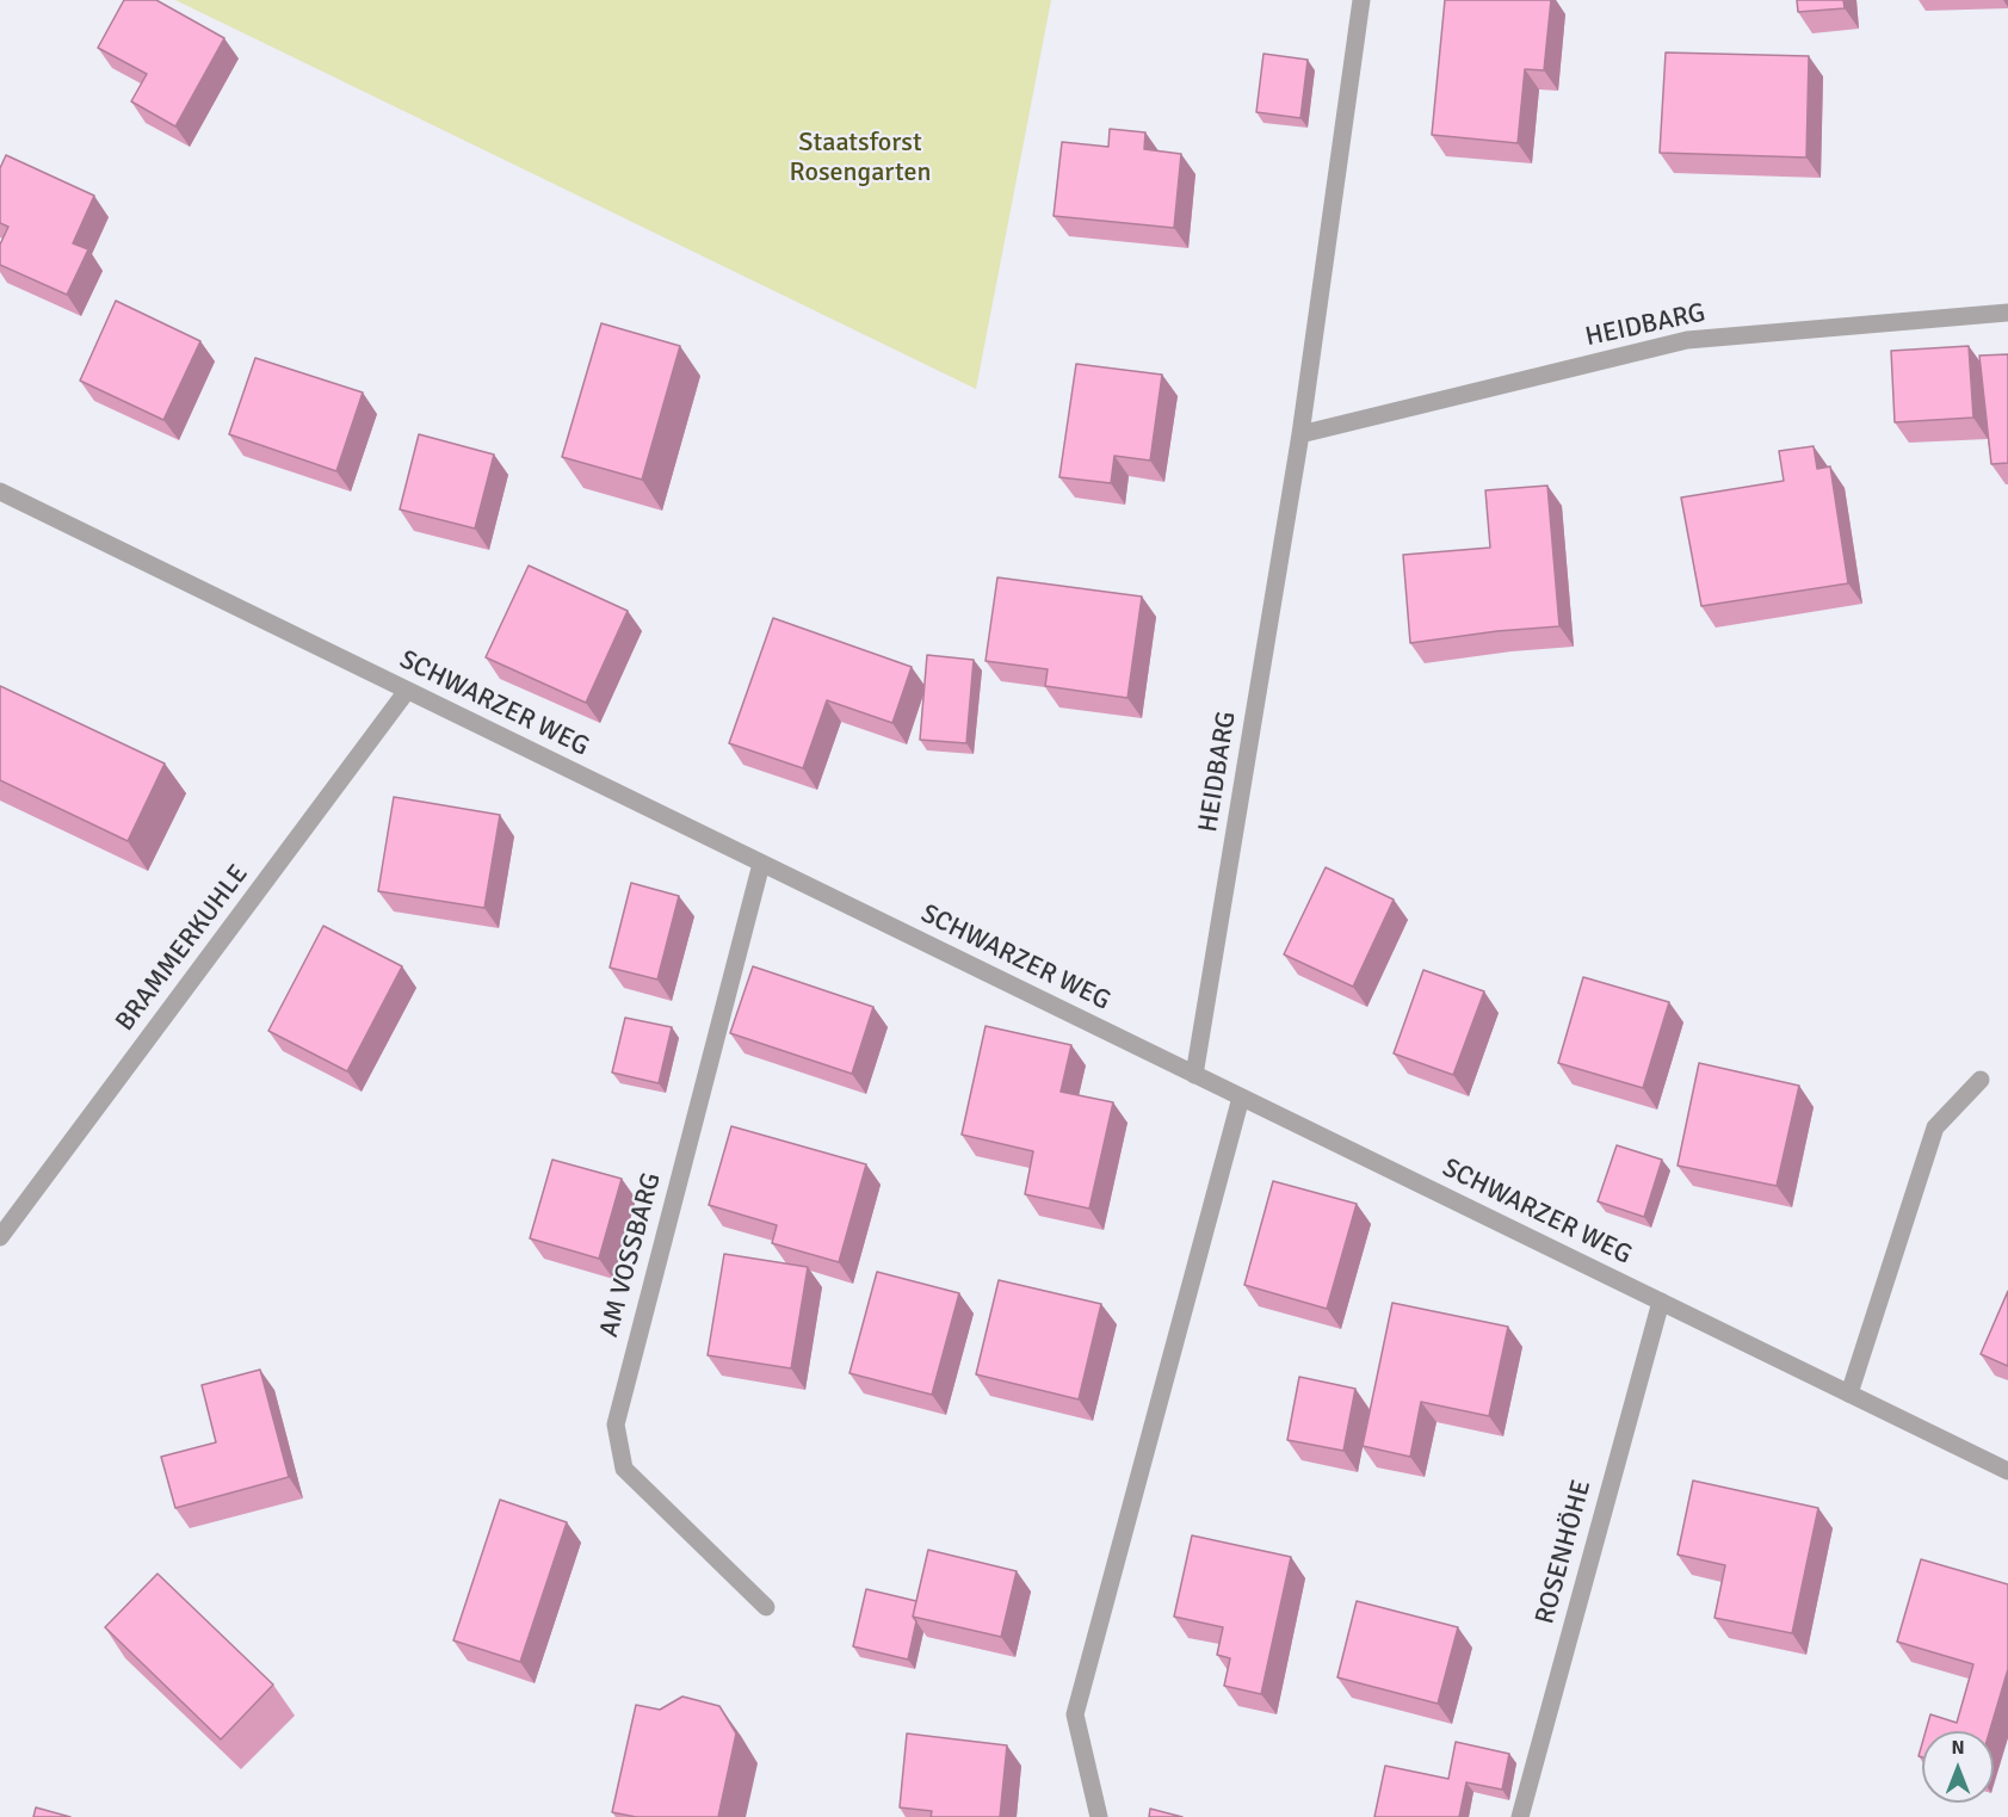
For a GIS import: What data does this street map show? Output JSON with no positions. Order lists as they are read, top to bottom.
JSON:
{
  "streets": {
    "street": [
      "HEIDBARG",
      "SCHWARZER WEG",
      "BRAMMERKUHLE",
      "AM VOSSBARG",
      "ROSENHÖHE"
    ]
  },
  "crossings": [
    ["HEIDBARG", "SCHWARZER WEG"],
    ["SCHWARZER WEG", "BRAMMERKUHLE"],
    ["SCHWARZER WEG", "AM VOSSBARG"],
    ["SCHWARZER WEG", "ROSENHÖHE"]
  ],
  "parks": ["Staatsforst Rosengarten"],
  "north": "top"
}
